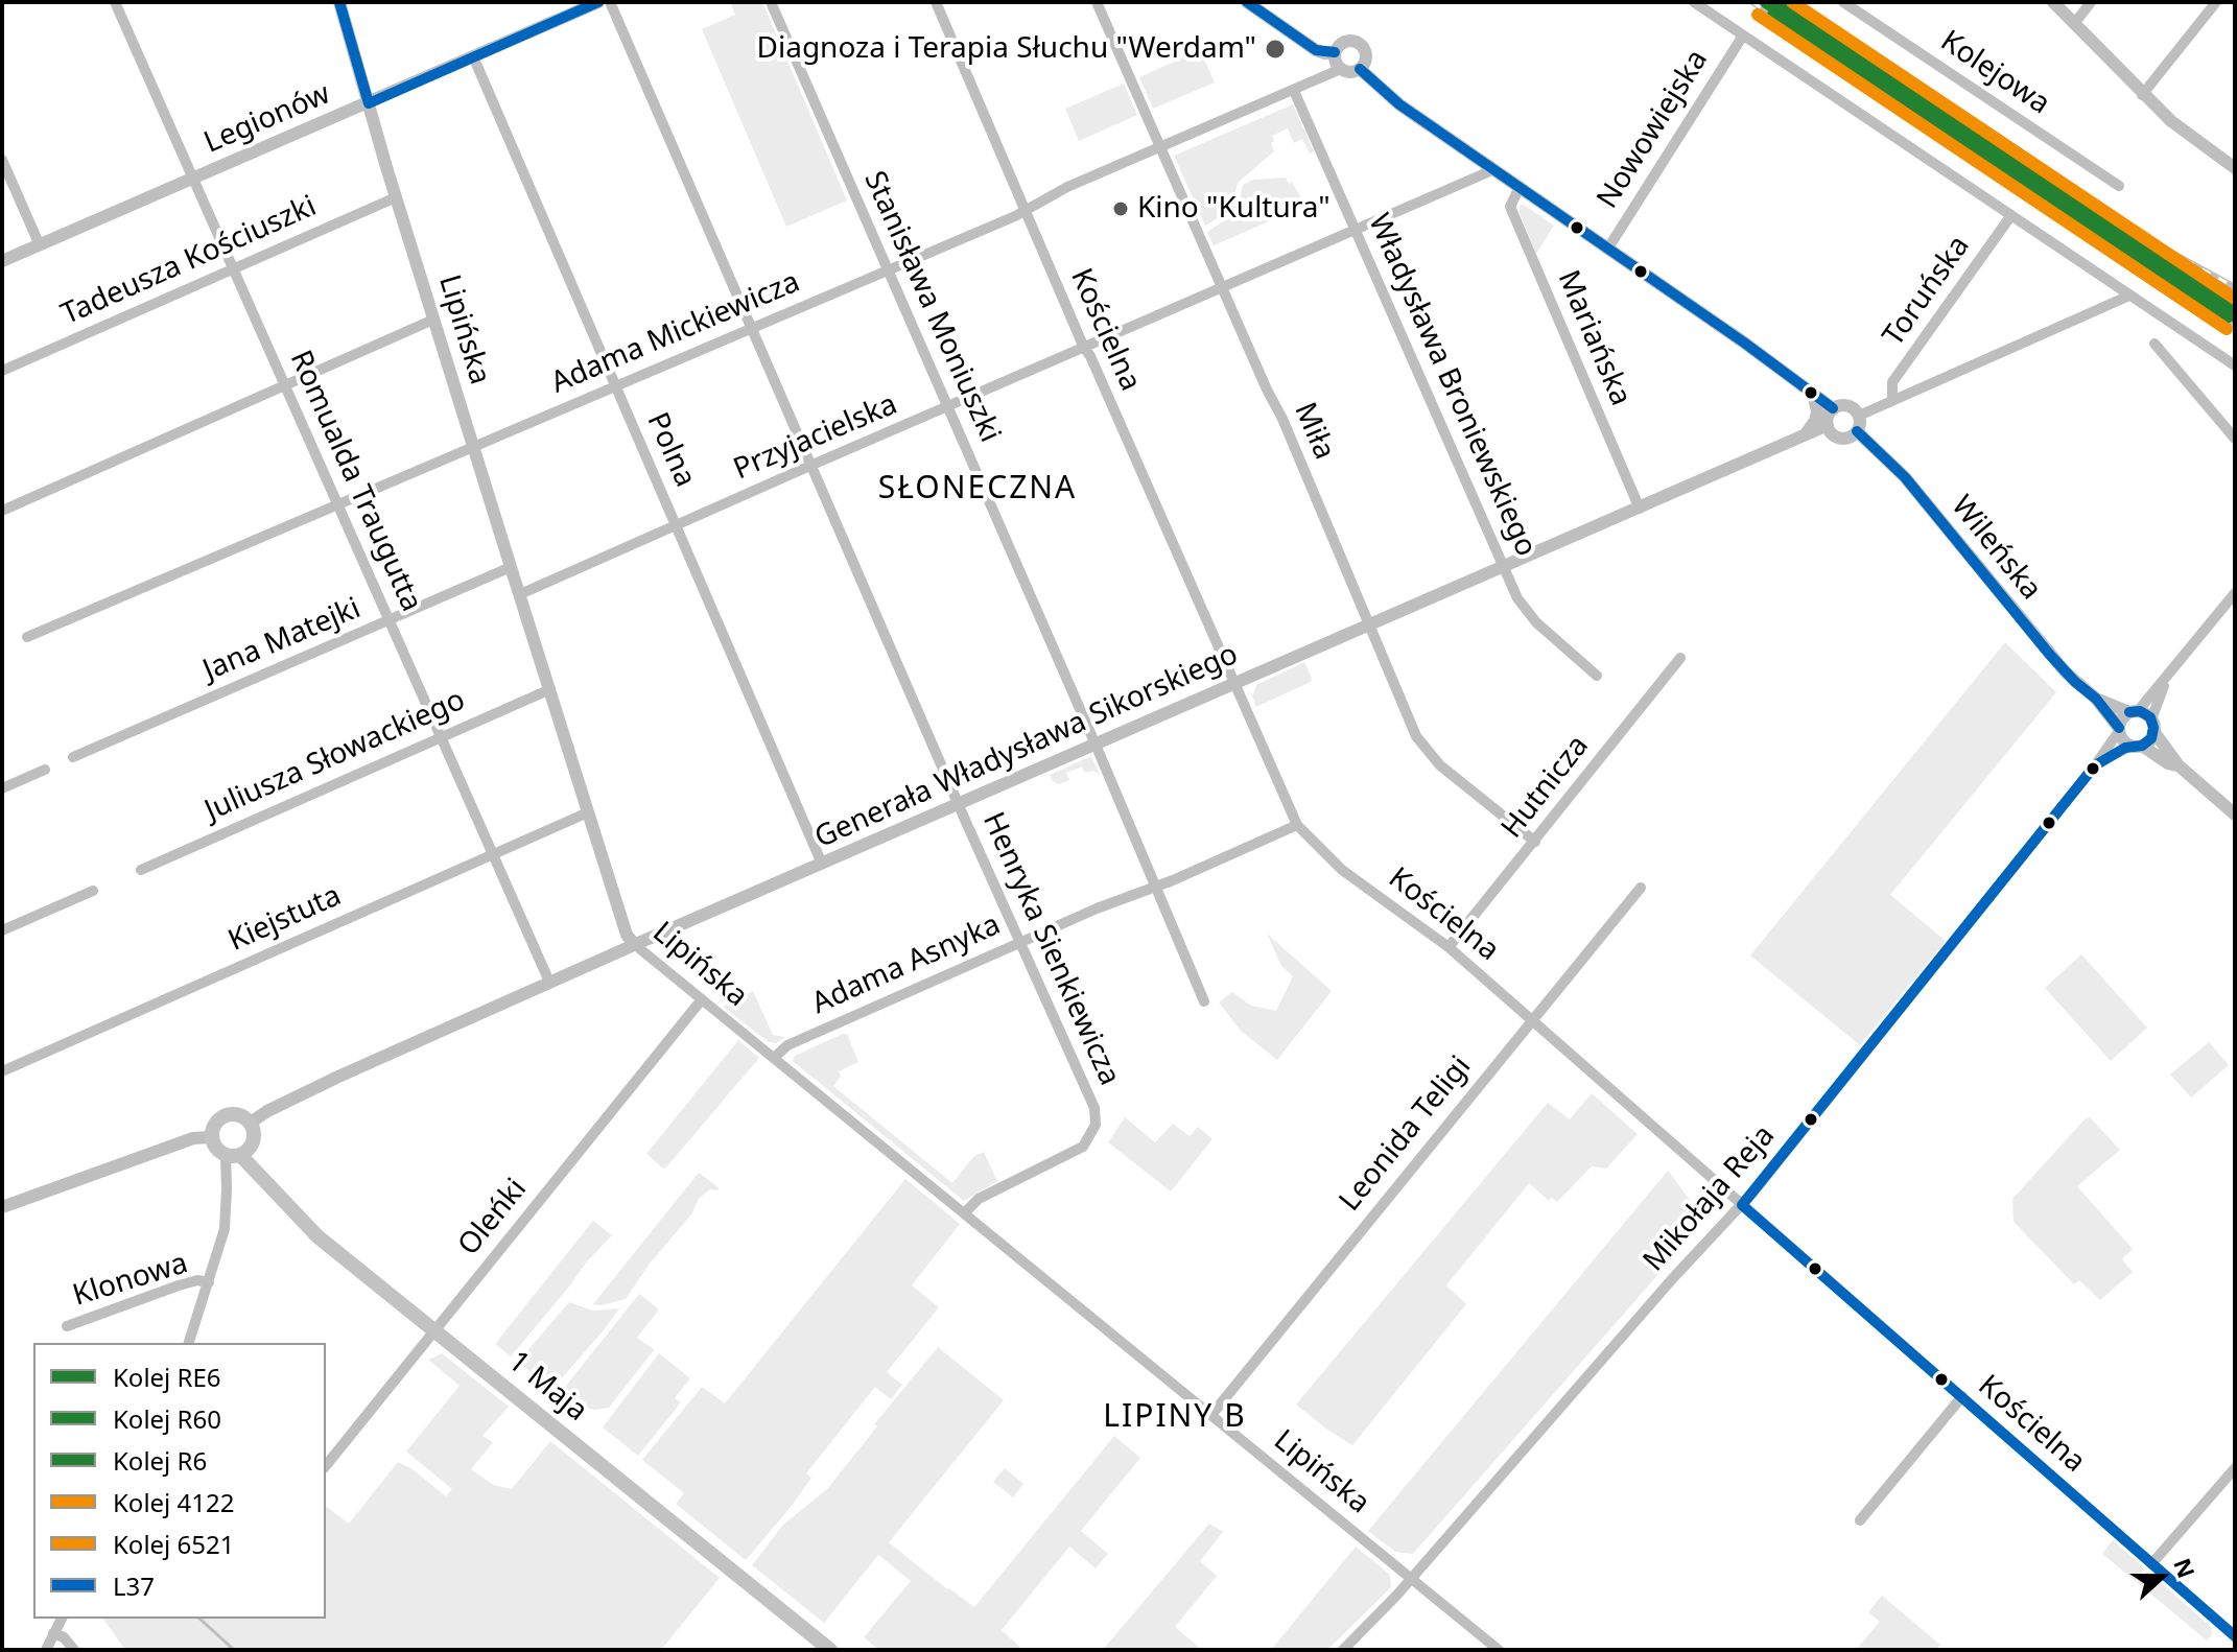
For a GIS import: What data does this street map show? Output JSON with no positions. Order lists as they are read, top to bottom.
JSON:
{
  "streets": {
    "main road": ["1 Maja"],
    "street": [
      "Kolejowa",
      "Legionów",
      "Nowowiejska",
      "Tadeusza Kościuszki",
      "Toruńska",
      "Stanisława Moniuszki",
      "Lipińska",
      "Kościelna",
      "Adama Mickiewicza",
      "Mariańska",
      "Władysława Broniewskiego",
      "Miła",
      "Przyjacielska",
      "Polna",
      "Romualda Traugutta",
      "Wileńska",
      "Jana Matejki",
      "Generała Władysława Sikorskiego",
      "Juliusza Słowackiego",
      "Hutnicza",
      "Kiejstuta",
      "Henryka Sienkiewicza",
      "Adama Asnyka",
      "Leonida Teligi",
      "Mikołaja Reja",
      "Oleńki",
      "Klonowa"
    ]
  },
  "crossings": [
    ["Legionów", "Lipińska"],
    ["Legionów", "Polna"],
    ["Legionów", "Romualda Traugutta"],
    ["Tadeusza Kościuszki", "Lipińska"],
    ["Tadeusza Kościuszki", "Romualda Traugutta"],
    ["Stanisława Moniuszki", "Adama Mickiewicza"],
    ["Stanisława Moniuszki", "Przyjacielska"],
    ["Stanisława Moniuszki", "Generała Władysława Sikorskiego"],
    ["Stanisława Moniuszki", "Adama Asnyka"],
    ["Lipińska", "Adama Mickiewicza"],
    ["Lipińska", "Przyjacielska"],
    ["Lipińska", "Jana Matejki"],
    ["Lipińska", "Generała Władysława Sikorskiego"],
    ["Lipińska", "Juliusza Słowackiego"],
    ["Lipińska", "Kiejstuta"],
    ["Lipińska", "Henryka Sienkiewicza"],
    ["Lipińska", "Adama Asnyka"],
    ["Lipińska", "Leonida Teligi"],
    ["Lipińska", "Mikołaja Reja"],
    ["Lipińska", "Oleńki"],
    ["Kościelna", "Adama Mickiewicza"],
    ["Kościelna", "Przyjacielska"],
    ["Kościelna", "Generała Władysława Sikorskiego"],
    ["Kościelna", "Hutnicza"],
    ["Kościelna", "Adama Asnyka"],
    ["Kościelna", "Leonida Teligi"],
    ["Kościelna", "Mikołaja Reja"],
    ["Adama Mickiewicza", "Władysława Broniewskiego"],
    ["Adama Mickiewicza", "Miła"],
    ["Adama Mickiewicza", "Polna"],
    ["Adama Mickiewicza", "Romualda Traugutta"],
    ["Adama Mickiewicza", "Henryka Sienkiewicza"],
    ["Mariańska", "Generała Władysława Sikorskiego"],
    ["Władysława Broniewskiego", "Przyjacielska"],
    ["Władysława Broniewskiego", "Generała Władysława Sikorskiego"],
    ["Miła", "Przyjacielska"],
    ["Miła", "Generała Władysława Sikorskiego"],
    ["Miła", "Hutnicza"],
    ["Przyjacielska", "Polna"],
    ["Przyjacielska", "Henryka Sienkiewicza"],
    ["Polna", "Generała Władysława Sikorskiego"],
    ["Romualda Traugutta", "Jana Matejki"],
    ["Romualda Traugutta", "Generała Władysława Sikorskiego"],
    ["Romualda Traugutta", "Juliusza Słowackiego"],
    ["Romualda Traugutta", "Kiejstuta"],
    ["Wileńska", "Generała Władysława Sikorskiego"],
    ["Wileńska", "Mikołaja Reja"],
    ["Generała Władysława Sikorskiego", "Henryka Sienkiewicza"],
    ["Generała Władysława Sikorskiego", "1 Maja"],
    ["Henryka Sienkiewicza", "Adama Asnyka"],
    ["Oleńki", "1 Maja"]
  ],
  "districts": ["SŁONECZNA", "LIPINY B"],
  "places": ["Diagnoza i Terapia Słuchu \"Werdam\"", "Kino \"Kultura\""],
  "lines": [
    "rail line RE6",
    "rail line R60",
    "rail line 6521",
    "transit line L37",
    "rail line R6",
    "rail line 4122"
  ],
  "legend": [
    "Kolej RE6",
    "Kolej R60",
    "Kolej R6",
    "Kolej 4122",
    "Kolej 6521",
    "L37"
  ],
  "north": "right"
}
